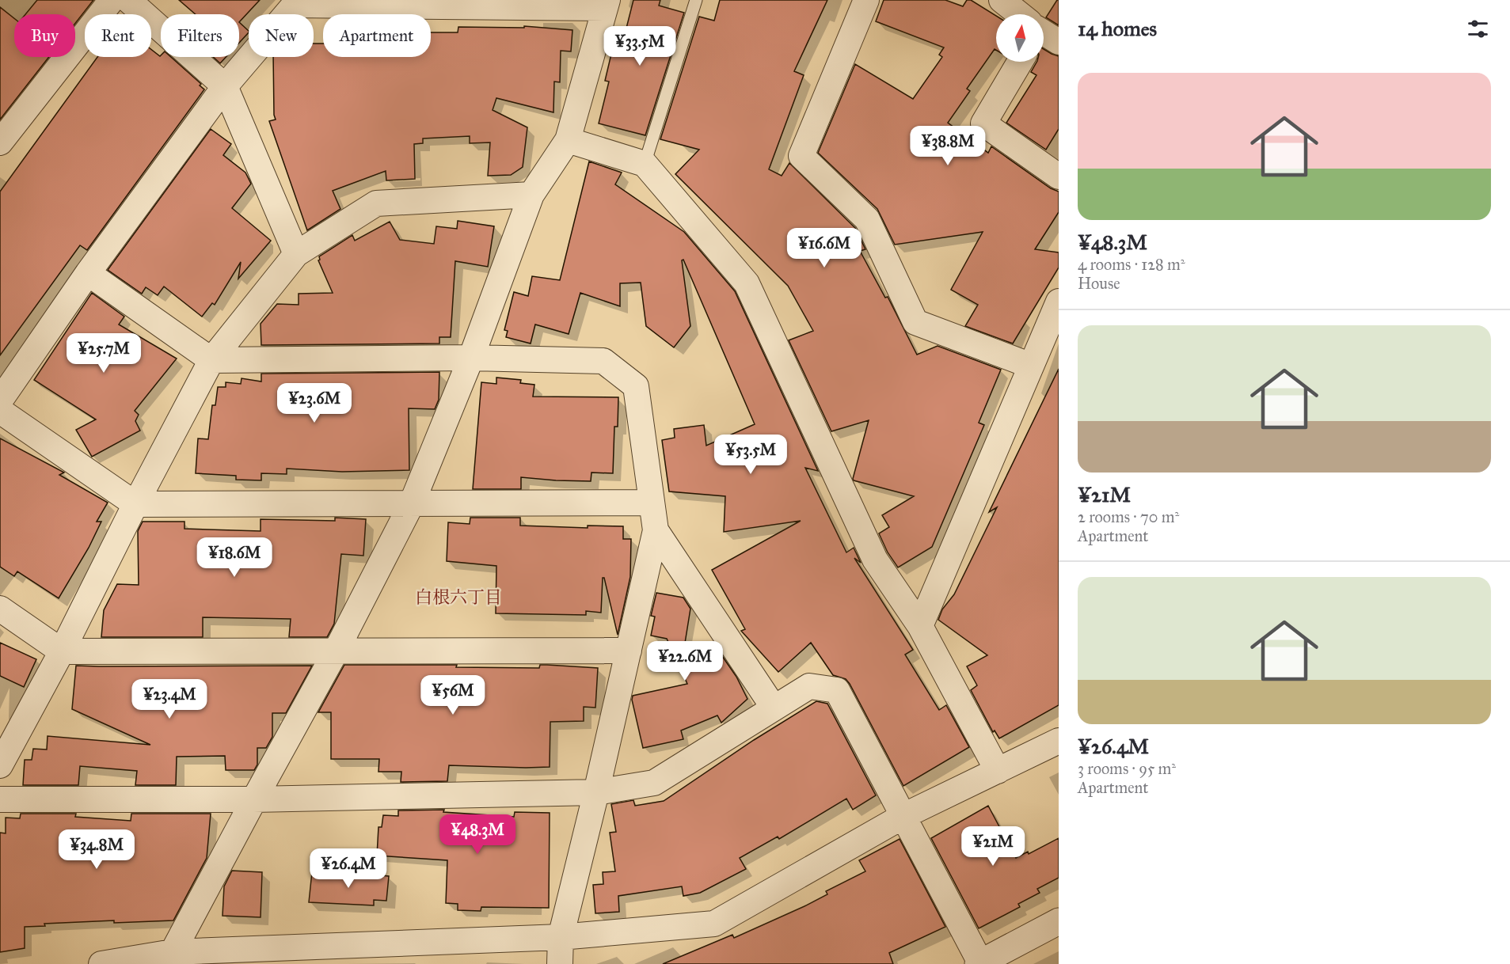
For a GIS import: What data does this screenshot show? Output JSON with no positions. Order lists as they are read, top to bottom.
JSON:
{
  "districts": ["白根六丁目"],
  "north": "top",
  "page": {
    "heading": "14 homes",
    "chip": [
      "Buy",
      "Rent",
      "Filters",
      "New",
      "Apartment"
    ],
    "price": [
      "¥33.5M",
      "¥38.8M",
      "¥16.6M",
      "¥25.7M",
      "¥23.6M",
      "¥53.5M",
      "¥18.6M",
      "¥22.6M",
      "¥56M",
      "¥23.4M",
      "¥48.3M",
      "¥21M",
      "¥34.8M",
      "¥26.4M"
    ],
    "list": [
      {
        "name": "¥48.3M",
        "note": "4 rooms · 128 m² · House"
      },
      {
        "name": "¥21M",
        "note": "2 rooms · 70 m² · Apartment"
      },
      {
        "name": "¥26.4M",
        "note": "3 rooms · 95 m² · Apartment"
      }
    ]
  }
}
